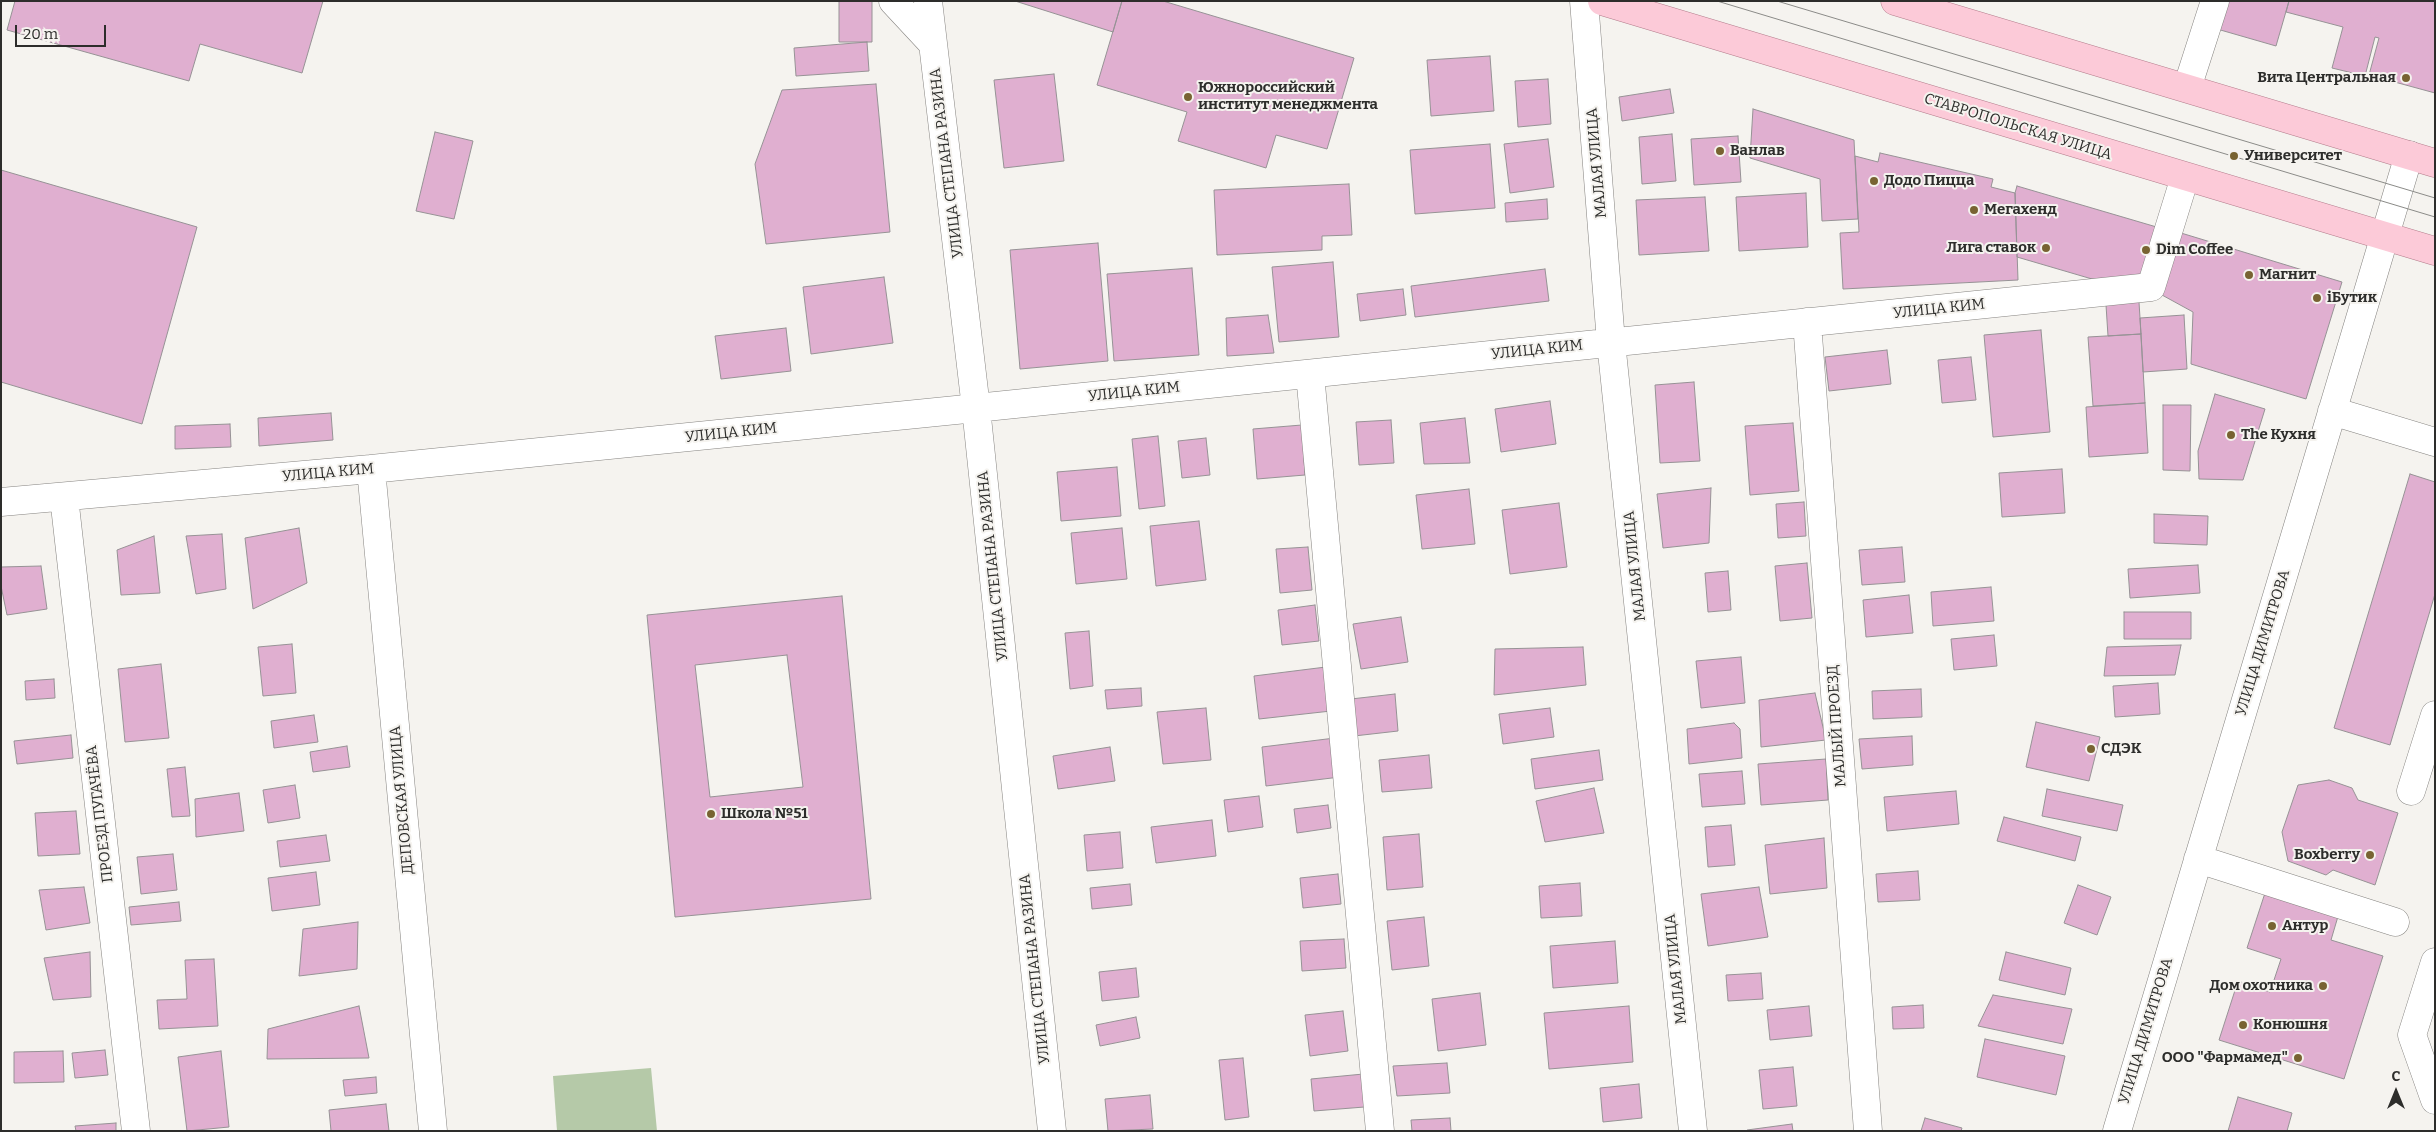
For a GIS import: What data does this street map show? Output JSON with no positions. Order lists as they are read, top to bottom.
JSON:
{
  "streets": {
    "main road": ["СТАВРОПОЛЬСКАЯ УЛИЦА"],
    "street": [
      "УЛИЦА СТЕПАНА РАЗИНА",
      "МАЛАЯ УЛИЦА",
      "УЛИЦА КИМ",
      "УЛИЦА ДИМИТРОВА",
      "МАЛЫЙ ПРОЕЗД",
      "ДЕПОВСКАЯ УЛИЦА",
      "ПРОЕЗД ПУГАЧЁВА"
    ]
  },
  "crossings": [
    ["СТАВРОПОЛЬСКАЯ УЛИЦА", "УЛИЦА КИМ"],
    ["СТАВРОПОЛЬСКАЯ УЛИЦА", "УЛИЦА ДИМИТРОВА"],
    ["УЛИЦА СТЕПАНА РАЗИНА", "УЛИЦА КИМ"],
    ["МАЛАЯ УЛИЦА", "УЛИЦА КИМ"],
    ["УЛИЦА КИМ", "МАЛЫЙ ПРОЕЗД"],
    ["УЛИЦА КИМ", "ДЕПОВСКАЯ УЛИЦА"],
    ["УЛИЦА КИМ", "ПРОЕЗД ПУГАЧЁВА"]
  ],
  "places": [
    "Вита Центральная",
    "Южнороссийский институт менеджмента",
    "Ванлав",
    "Университет",
    "Додо Пицца",
    "Мегахенд",
    "Лига ставок",
    "Dim Coffee",
    "Магнит",
    "iБутик",
    "The Кухня",
    "СДЭК",
    "Школа №51",
    "Boxberry",
    "Антур",
    "Дом охотника",
    "Конюшня",
    "ООО \"Фармамед\""
  ],
  "scale_bar": "20 m",
  "north": "top"
}
